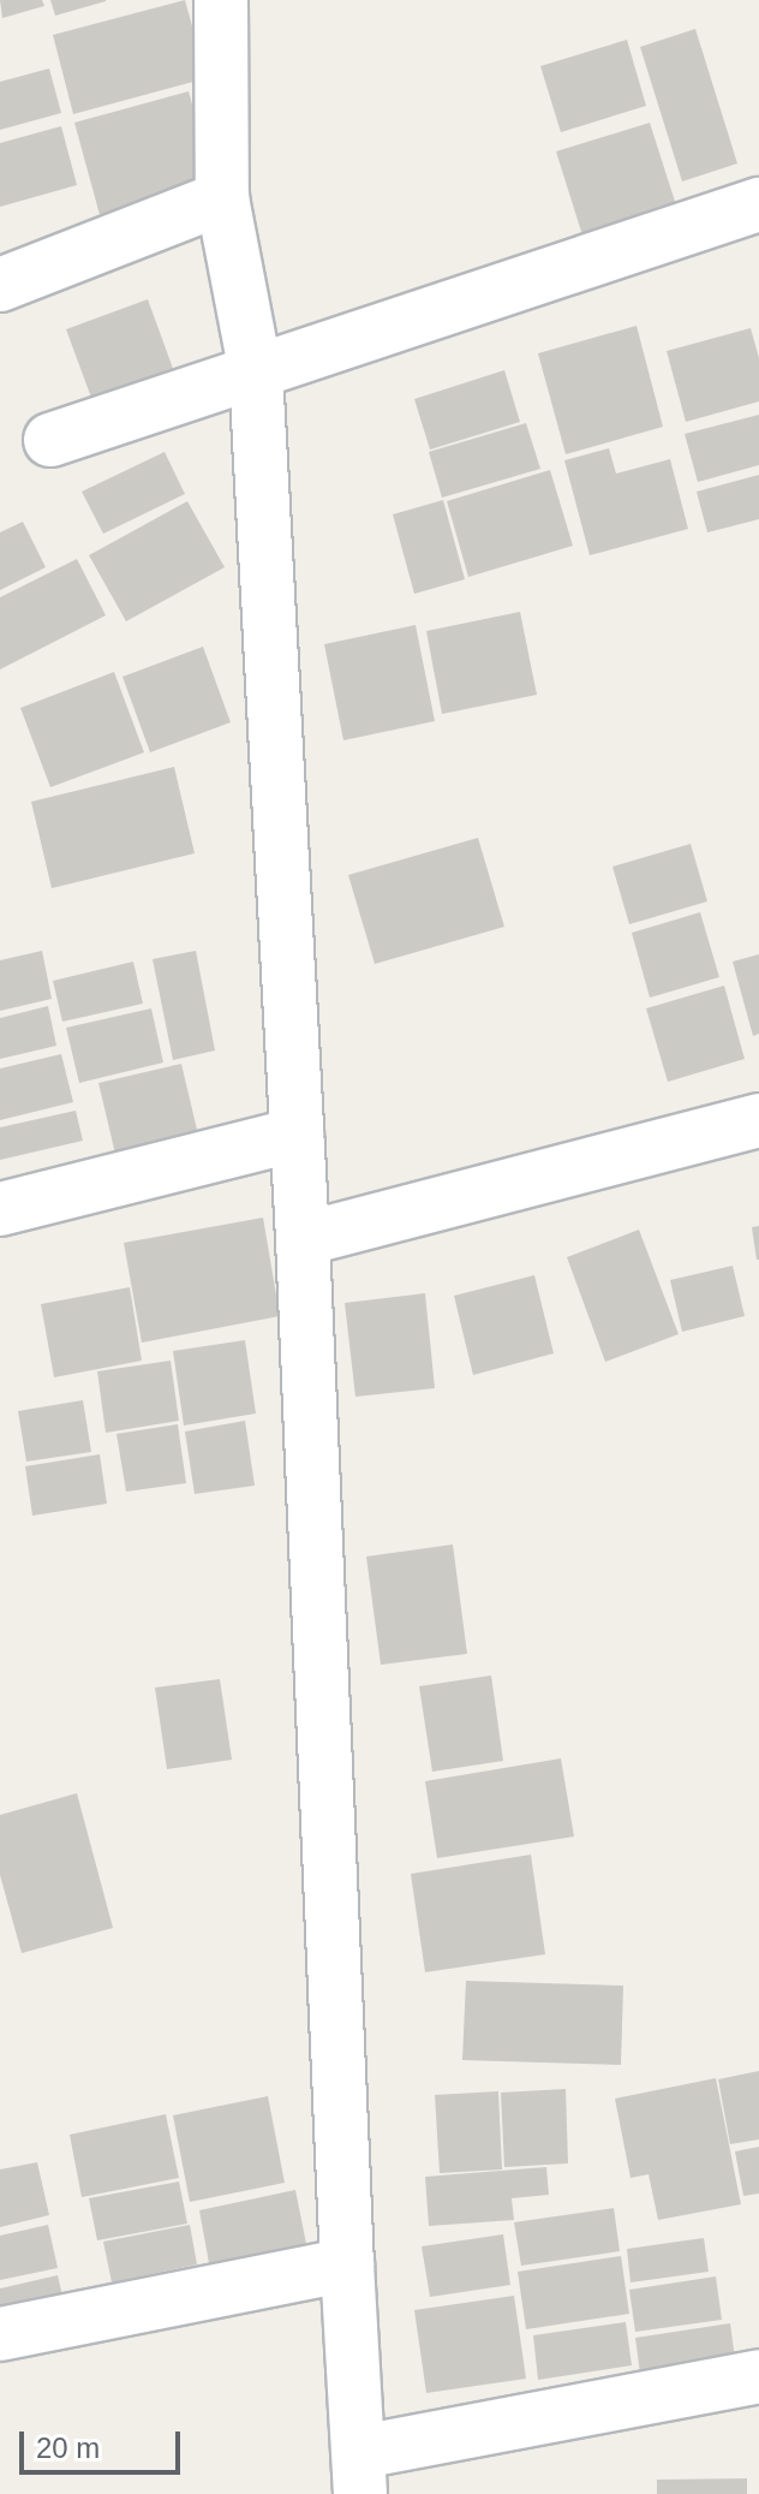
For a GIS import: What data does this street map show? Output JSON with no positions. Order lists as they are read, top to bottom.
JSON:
{
  "scale_bar": "20 m"
}
